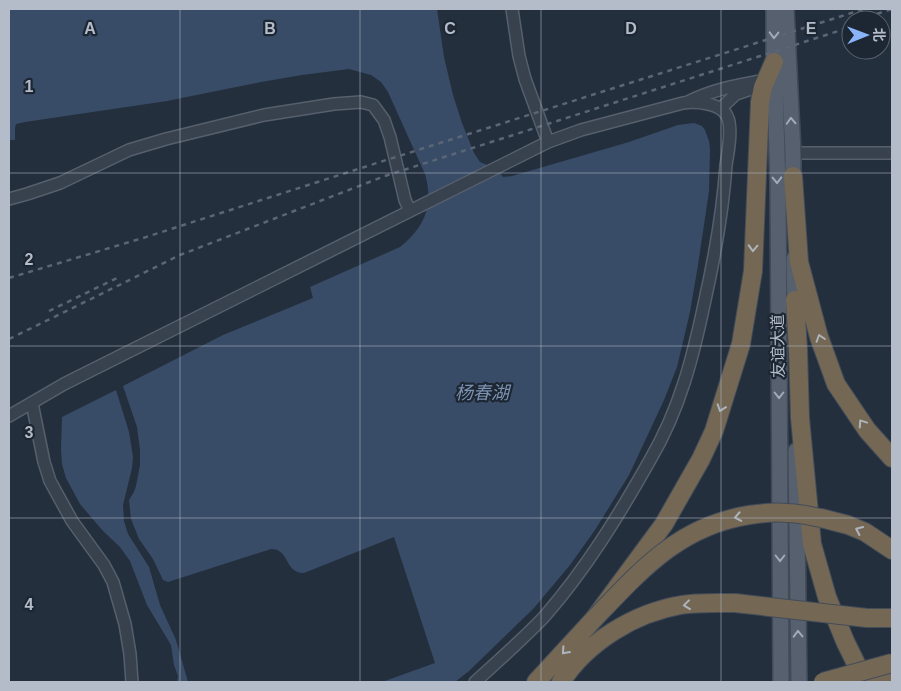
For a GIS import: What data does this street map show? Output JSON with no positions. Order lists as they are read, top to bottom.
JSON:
{
  "streets": {
    "main road": ["友谊大道"]
  },
  "water": ["杨春湖"],
  "north": "right",
  "grid": {
    "columns": [
      "A",
      "B",
      "C",
      "D",
      "E"
    ],
    "rows": [
      "1",
      "2",
      "3",
      "4"
    ]
  }
}
